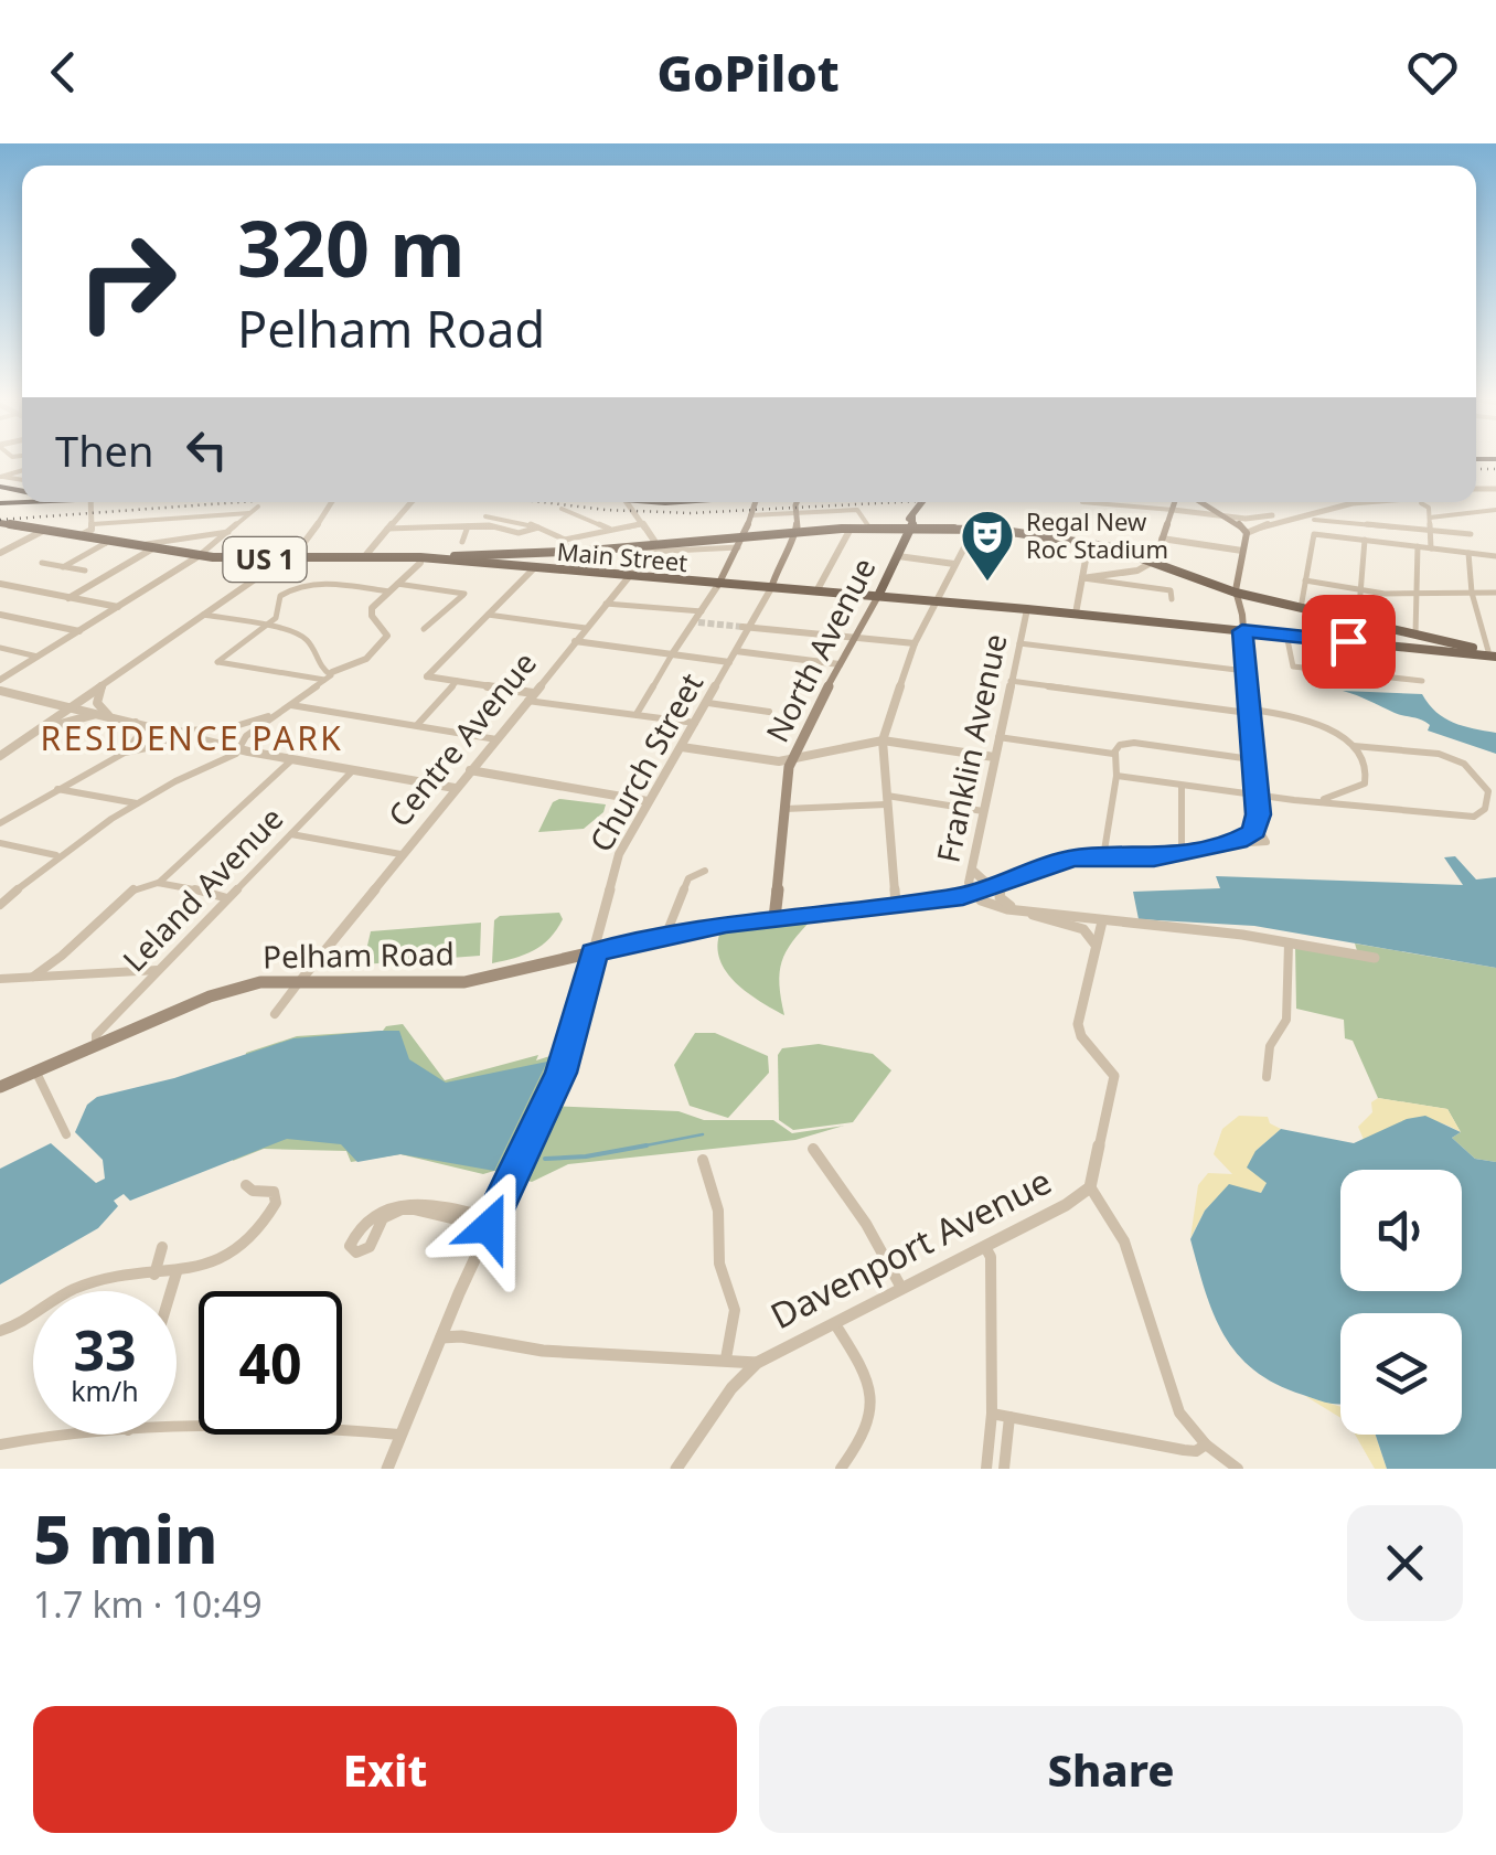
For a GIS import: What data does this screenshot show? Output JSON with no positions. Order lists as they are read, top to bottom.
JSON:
{
  "streets": {
    "main road": [
      "Main Street",
      "US 1",
      "North Avenue",
      "Pelham Road"
    ],
    "street": [
      "Centre Avenue",
      "Franklin Avenue",
      "Church Street",
      "Leland Avenue",
      "Davenport Avenue"
    ]
  },
  "crossings": [
    ["Main Street", "US 1"],
    ["Main Street", "North Avenue"],
    ["Main Street", "Centre Avenue"],
    ["Main Street", "Franklin Avenue"],
    ["Main Street", "Church Street"],
    ["US 1", "North Avenue"],
    ["US 1", "Centre Avenue"],
    ["North Avenue", "Pelham Road"],
    ["Centre Avenue", "Pelham Road"],
    ["Franklin Avenue", "Pelham Road"],
    ["Church Street", "Pelham Road"],
    ["Church Street", "Davenport Avenue"],
    ["Leland Avenue", "Pelham Road"]
  ],
  "districts": ["RESIDENCE PARK"],
  "places": {
    "theatre": ["Regal New Roc Stadium"]
  },
  "page": {
    "header": "GoPilot",
    "turn": ["320 m", "Pelham Road"],
    "then": "Then",
    "speed": "33 km/h",
    "limit": "40",
    "heading": ["5 min", "1.7 km · 10:49"],
    "buttons": ["Exit", "Share"]
  }
}
